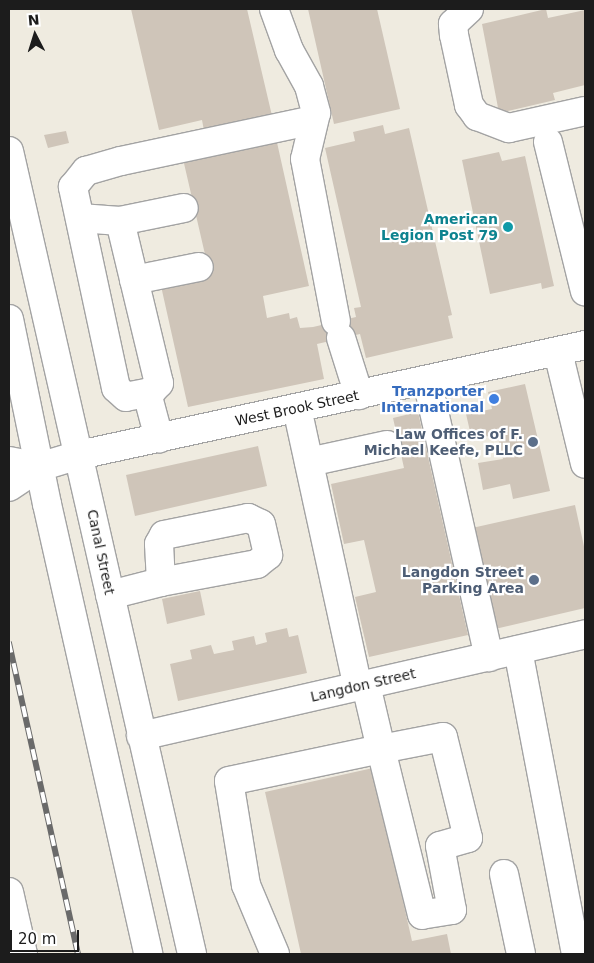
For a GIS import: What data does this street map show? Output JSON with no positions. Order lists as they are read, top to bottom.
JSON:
{
  "streets": {
    "street": ["West Brook Street", "Canal Street", "Langdon Street"]
  },
  "crossings": [
    ["West Brook Street", "Canal Street"],
    ["Canal Street", "Langdon Street"]
  ],
  "places": [
    "American Legion Post 79",
    "Tranzporter International",
    "Law Offices of F. Michael Keefe, PLLC",
    "Langdon Street Parking Area"
  ],
  "scale_bar": "20 m",
  "north": "top"
}
